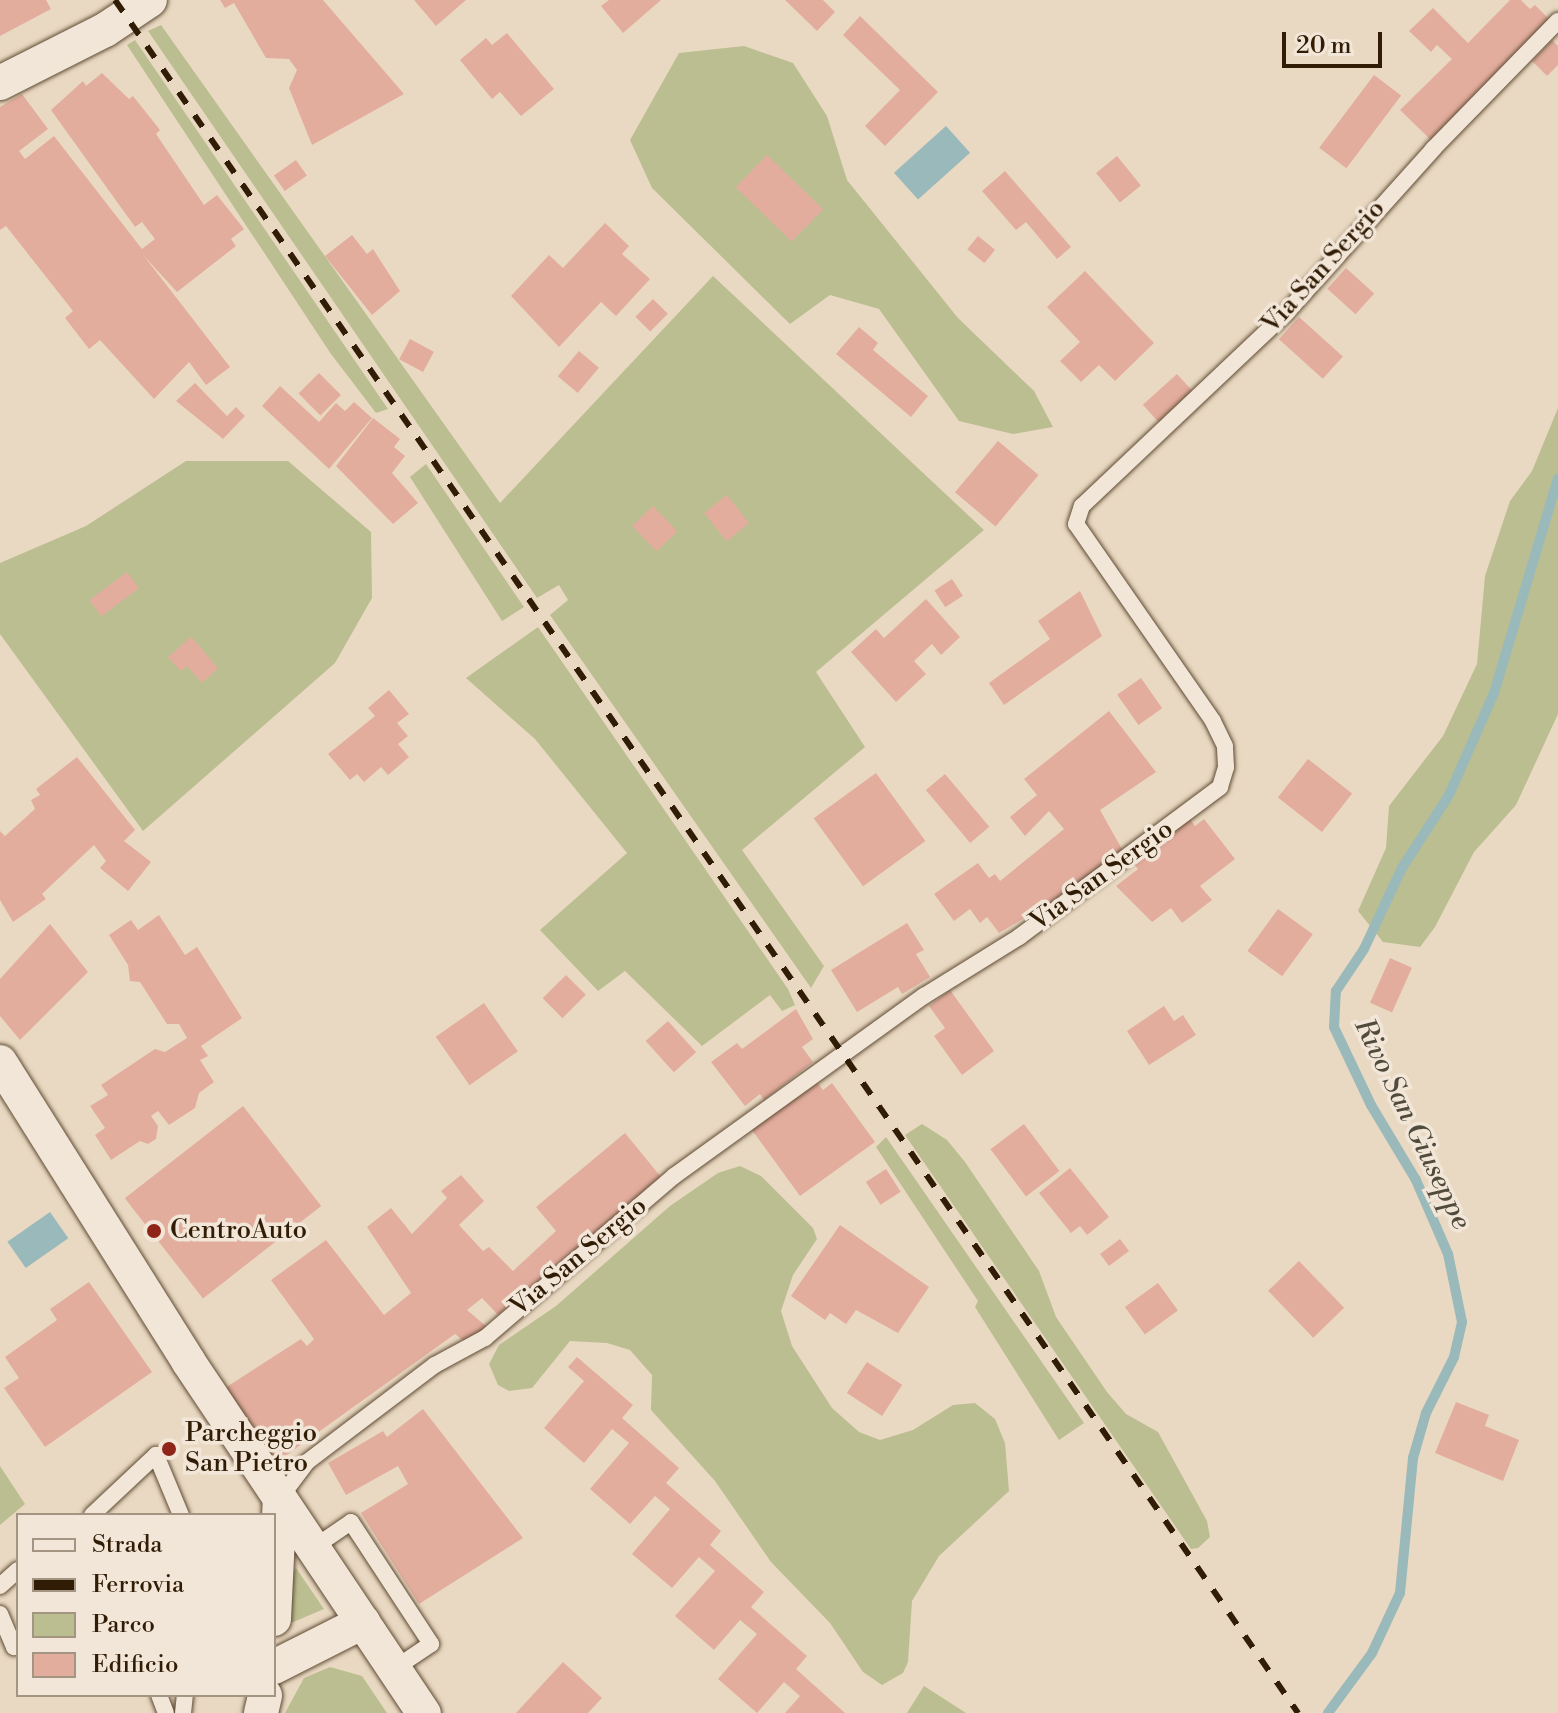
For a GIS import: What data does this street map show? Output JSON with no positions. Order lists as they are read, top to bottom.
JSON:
{
  "streets": {
    "lane": ["Via San Sergio"]
  },
  "water": ["Rivo San Giuseppe"],
  "places": ["CentroAuto", "Parcheggio San Pietro"],
  "legend": [
    "Strada",
    "Ferrovia",
    "Parco",
    "Edificio"
  ],
  "scale_bar": "20 m"
}
